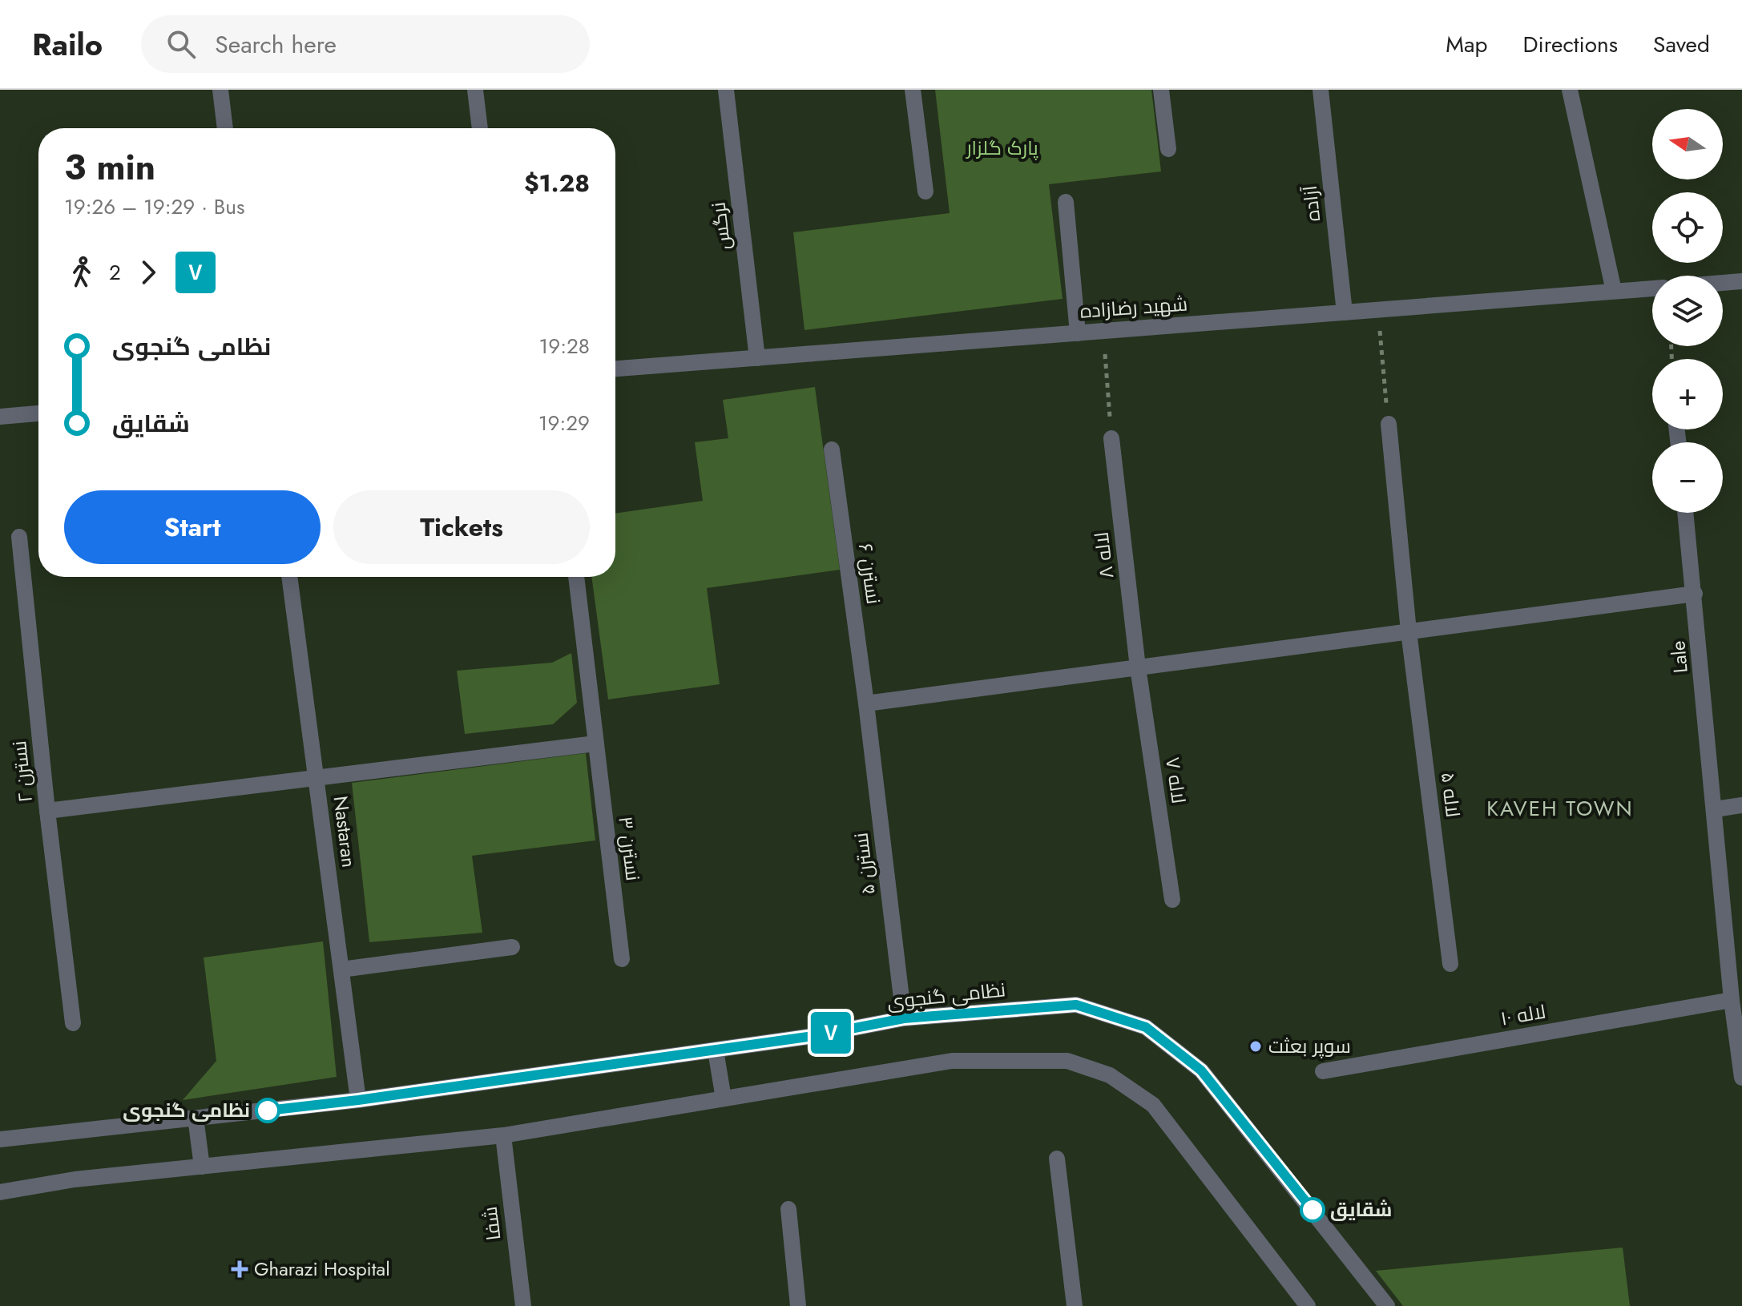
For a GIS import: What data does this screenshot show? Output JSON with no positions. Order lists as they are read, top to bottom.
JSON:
{
  "streets": {
    "street": [
      "آزاده",
      "نرگس",
      "شهید رضازاده",
      "لاله ۸",
      "نسترن ۶",
      "Lale",
      "نسترن ۲",
      "لاله ۷",
      "لاله ۵",
      "Nastaran",
      "نسترن ۳",
      "نسترن ۵",
      "نظامی گنجوی",
      "لاله ۱۰",
      "شفا"
    ]
  },
  "crossings": [
    ["آزاده", "شهید رضازاده"],
    ["نرگس", "شهید رضازاده"],
    ["لاله ۸", "لاله ۷"],
    ["نسترن ۶", "نسترن ۵"],
    ["Lale", "لاله ۱۰"],
    ["Nastaran", "نظامی گنجوی"],
    ["نسترن ۵", "نظامی گنجوی"]
  ],
  "districts": ["KAVEH TOWN"],
  "parks": ["پارک گلزار"],
  "places": {
    "other": ["سوپر بعثت", "نظامی گنجوی", "شقایق"],
    "health": ["Gharazi Hospital"]
  },
  "lines": ["bus line ۷"],
  "north": "left",
  "page": {
    "header": "Railo",
    "search": "Search here",
    "nav": ["Map", "Directions", "Saved"],
    "on_map": "۷",
    "map_buttons": ["+", "−"],
    "heading": ["3 min", "19:26 – 19:29 · Bus", "$1.28"],
    "legs": ["2", "۷"],
    "list": [
      {
        "name": "نظامی گنجوی",
        "value": "19:28"
      },
      {
        "name": "شقایق",
        "value": "19:29"
      }
    ],
    "buttons": ["Start", "Tickets"]
  }
}
